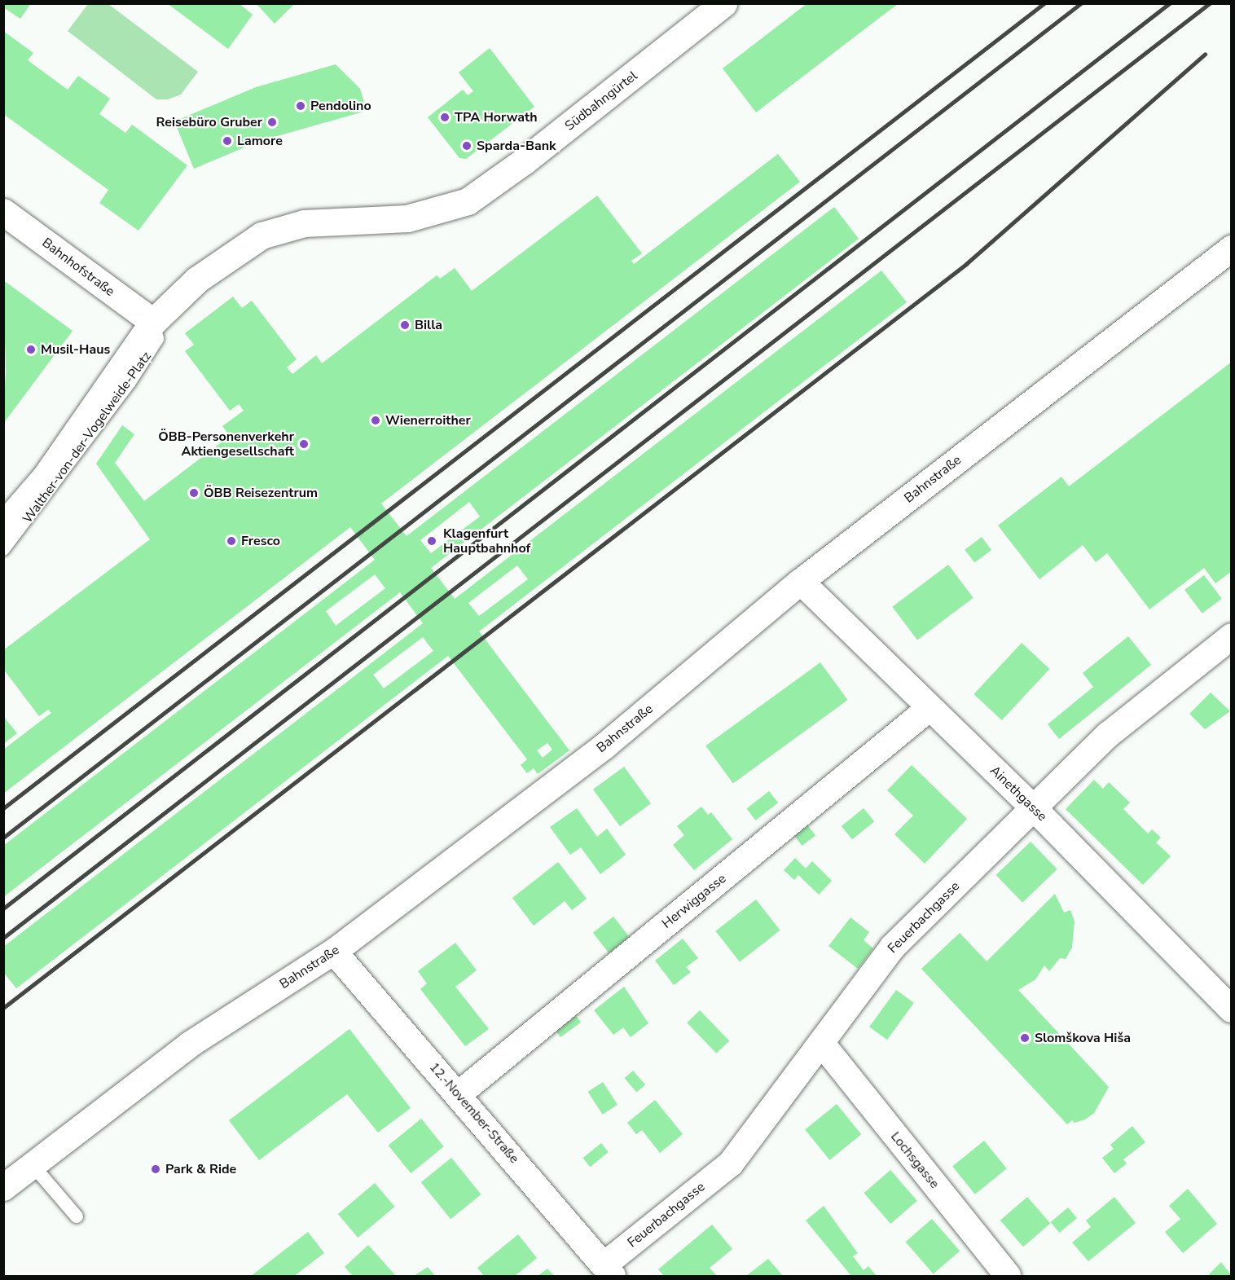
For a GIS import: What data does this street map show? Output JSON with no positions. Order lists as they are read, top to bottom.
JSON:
{
  "streets": {
    "street": [
      "Südbahngürtel",
      "Bahnhofstraße",
      "Walther-von-der-Vogelweide-Platz",
      "Bahnstraße",
      "Ainethgasse",
      "Herwiggasse",
      "Feuerbachgasse",
      "12.-November-Straße",
      "Lochsgasse"
    ]
  },
  "crossings": [
    ["Südbahngürtel", "Walther-von-der-Vogelweide-Platz"],
    ["Bahnhofstraße", "Walther-von-der-Vogelweide-Platz"],
    ["Bahnstraße", "Ainethgasse"],
    ["Bahnstraße", "12.-November-Straße"],
    ["Ainethgasse", "Herwiggasse"],
    ["Ainethgasse", "Feuerbachgasse"],
    ["Herwiggasse", "12.-November-Straße"],
    ["Feuerbachgasse", "12.-November-Straße"],
    ["Feuerbachgasse", "Lochsgasse"]
  ],
  "places": [
    "Pendolino",
    "TPA Horwath",
    "Reisebüro Gruber",
    "Lamore",
    "Sparda-Bank",
    "Billa",
    "Musil-Haus",
    "Wienerroither",
    "ÖBB-Personenverkehr Aktiengesellschaft",
    "ÖBB Reisezentrum",
    "Fresco",
    "Klagenfurt Hauptbahnhof",
    "Slomškova Hiša",
    "Park & Ride"
  ]
}
